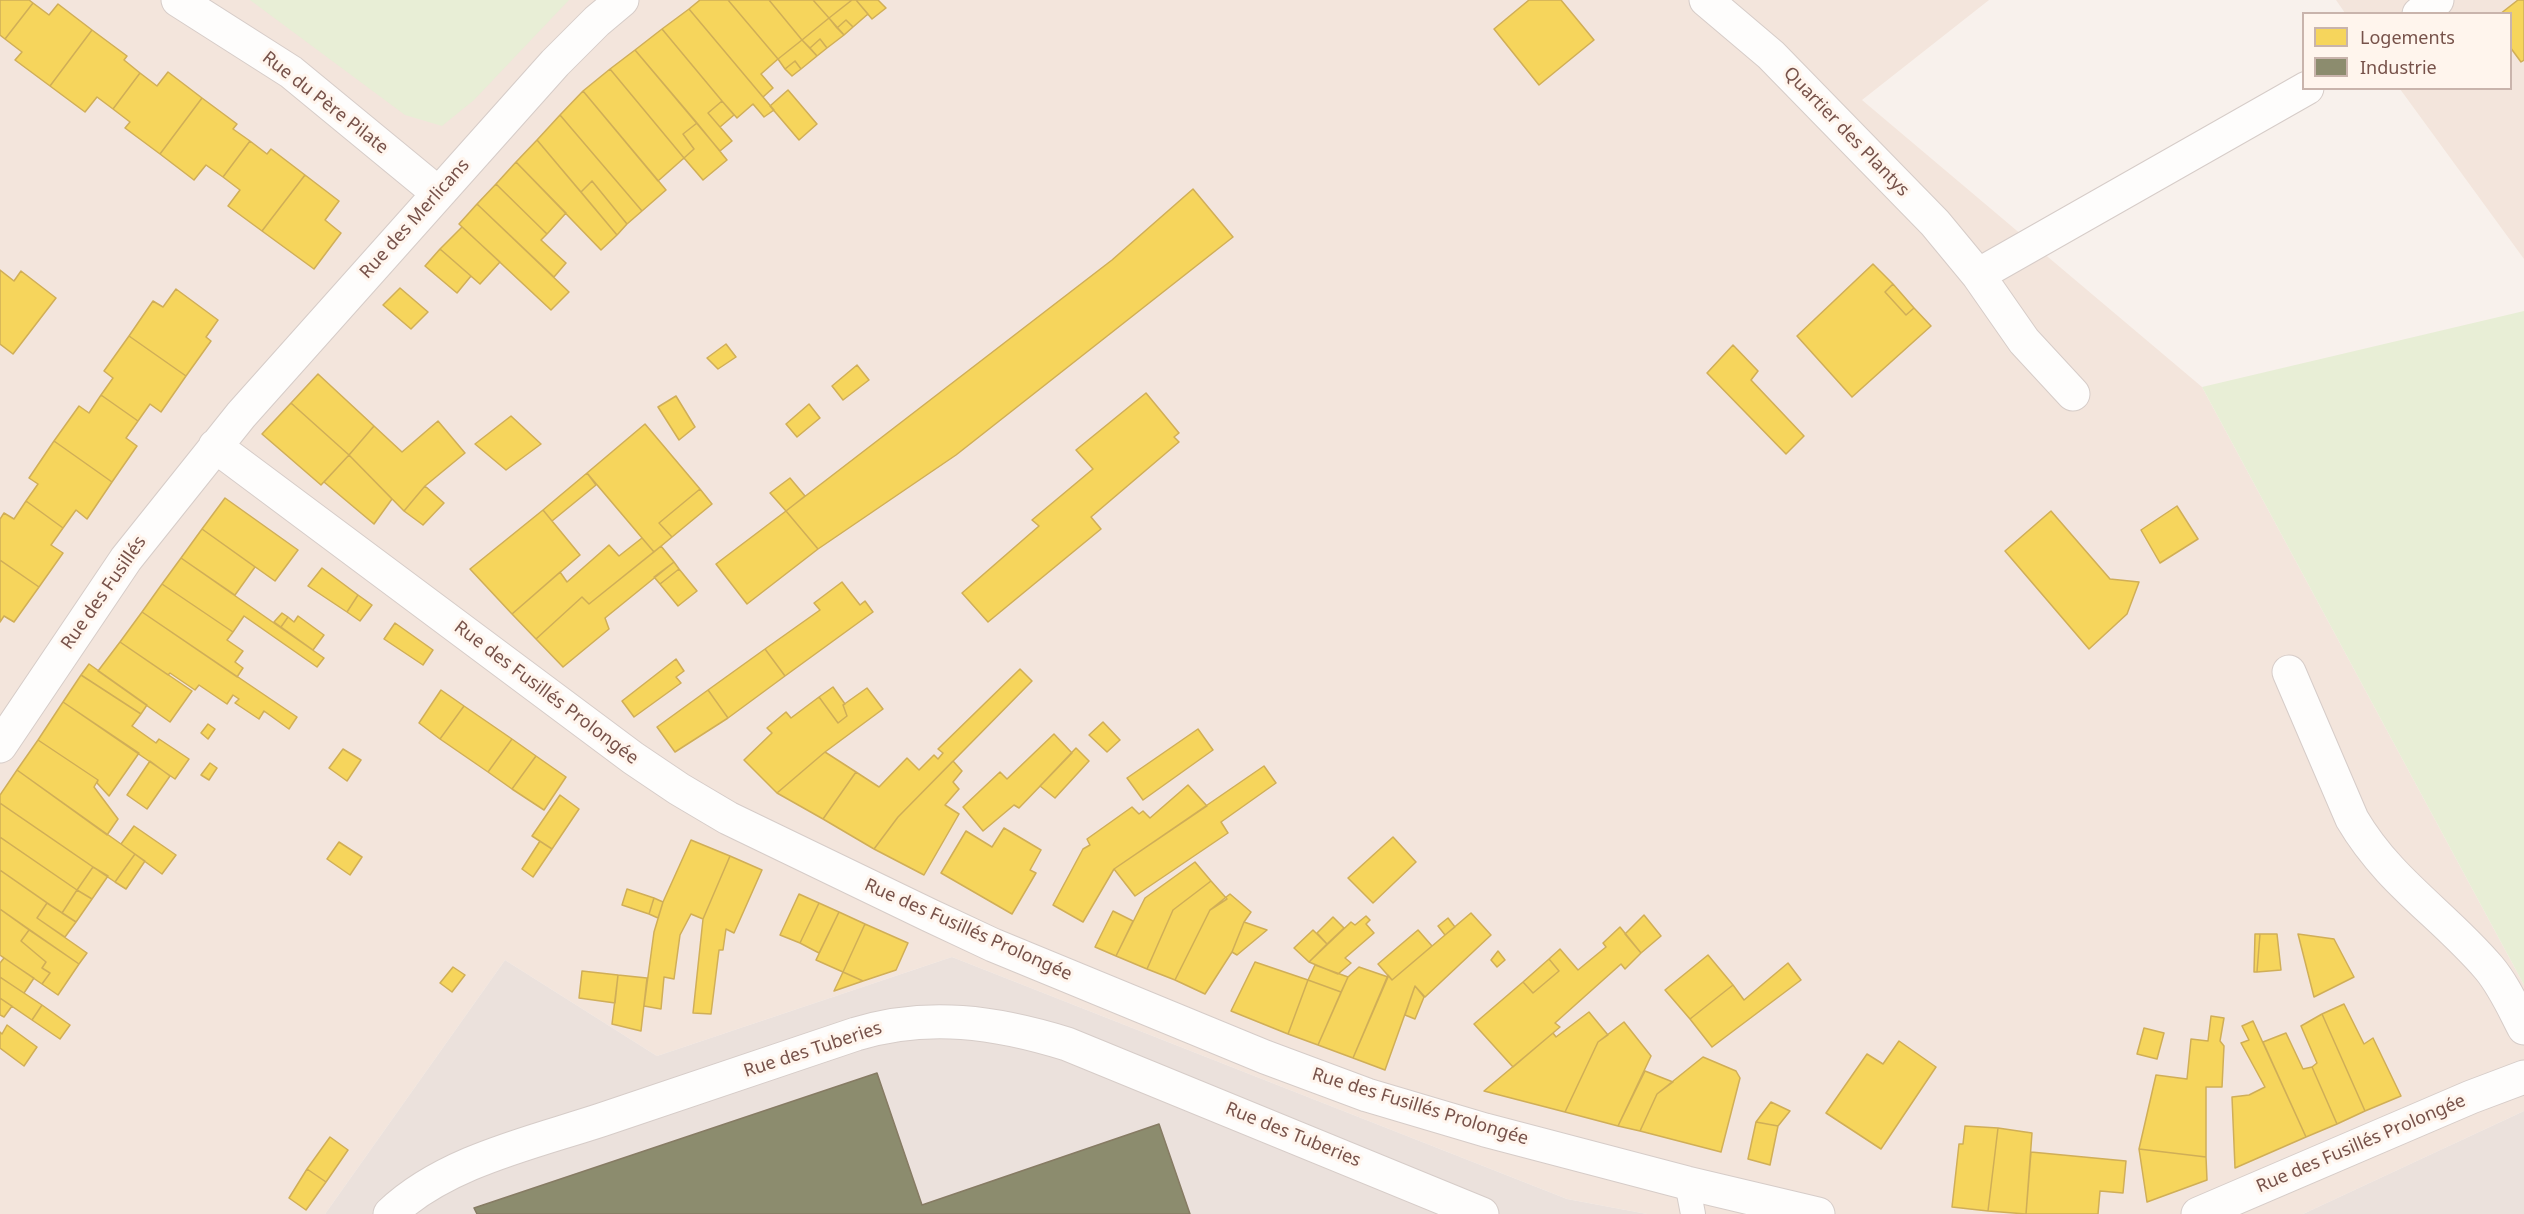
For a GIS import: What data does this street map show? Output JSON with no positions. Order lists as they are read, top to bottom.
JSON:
{
  "streets": {
    "street": [
      "Rue du Père Pilate",
      "Quartier des Plantys",
      "Rue des Merlicans",
      "Rue des Fusillés",
      "Rue des Fusillés Prolongée",
      "Rue des Tuberies"
    ]
  },
  "crossings": [
    ["Rue du Père Pilate", "Rue des Merlicans"],
    ["Rue des Merlicans", "Rue des Fusillés"],
    ["Rue des Merlicans", "Rue des Fusillés Prolongée"],
    ["Rue des Fusillés", "Rue des Fusillés Prolongée"]
  ],
  "legend": ["Logements", "Industrie"]
}
